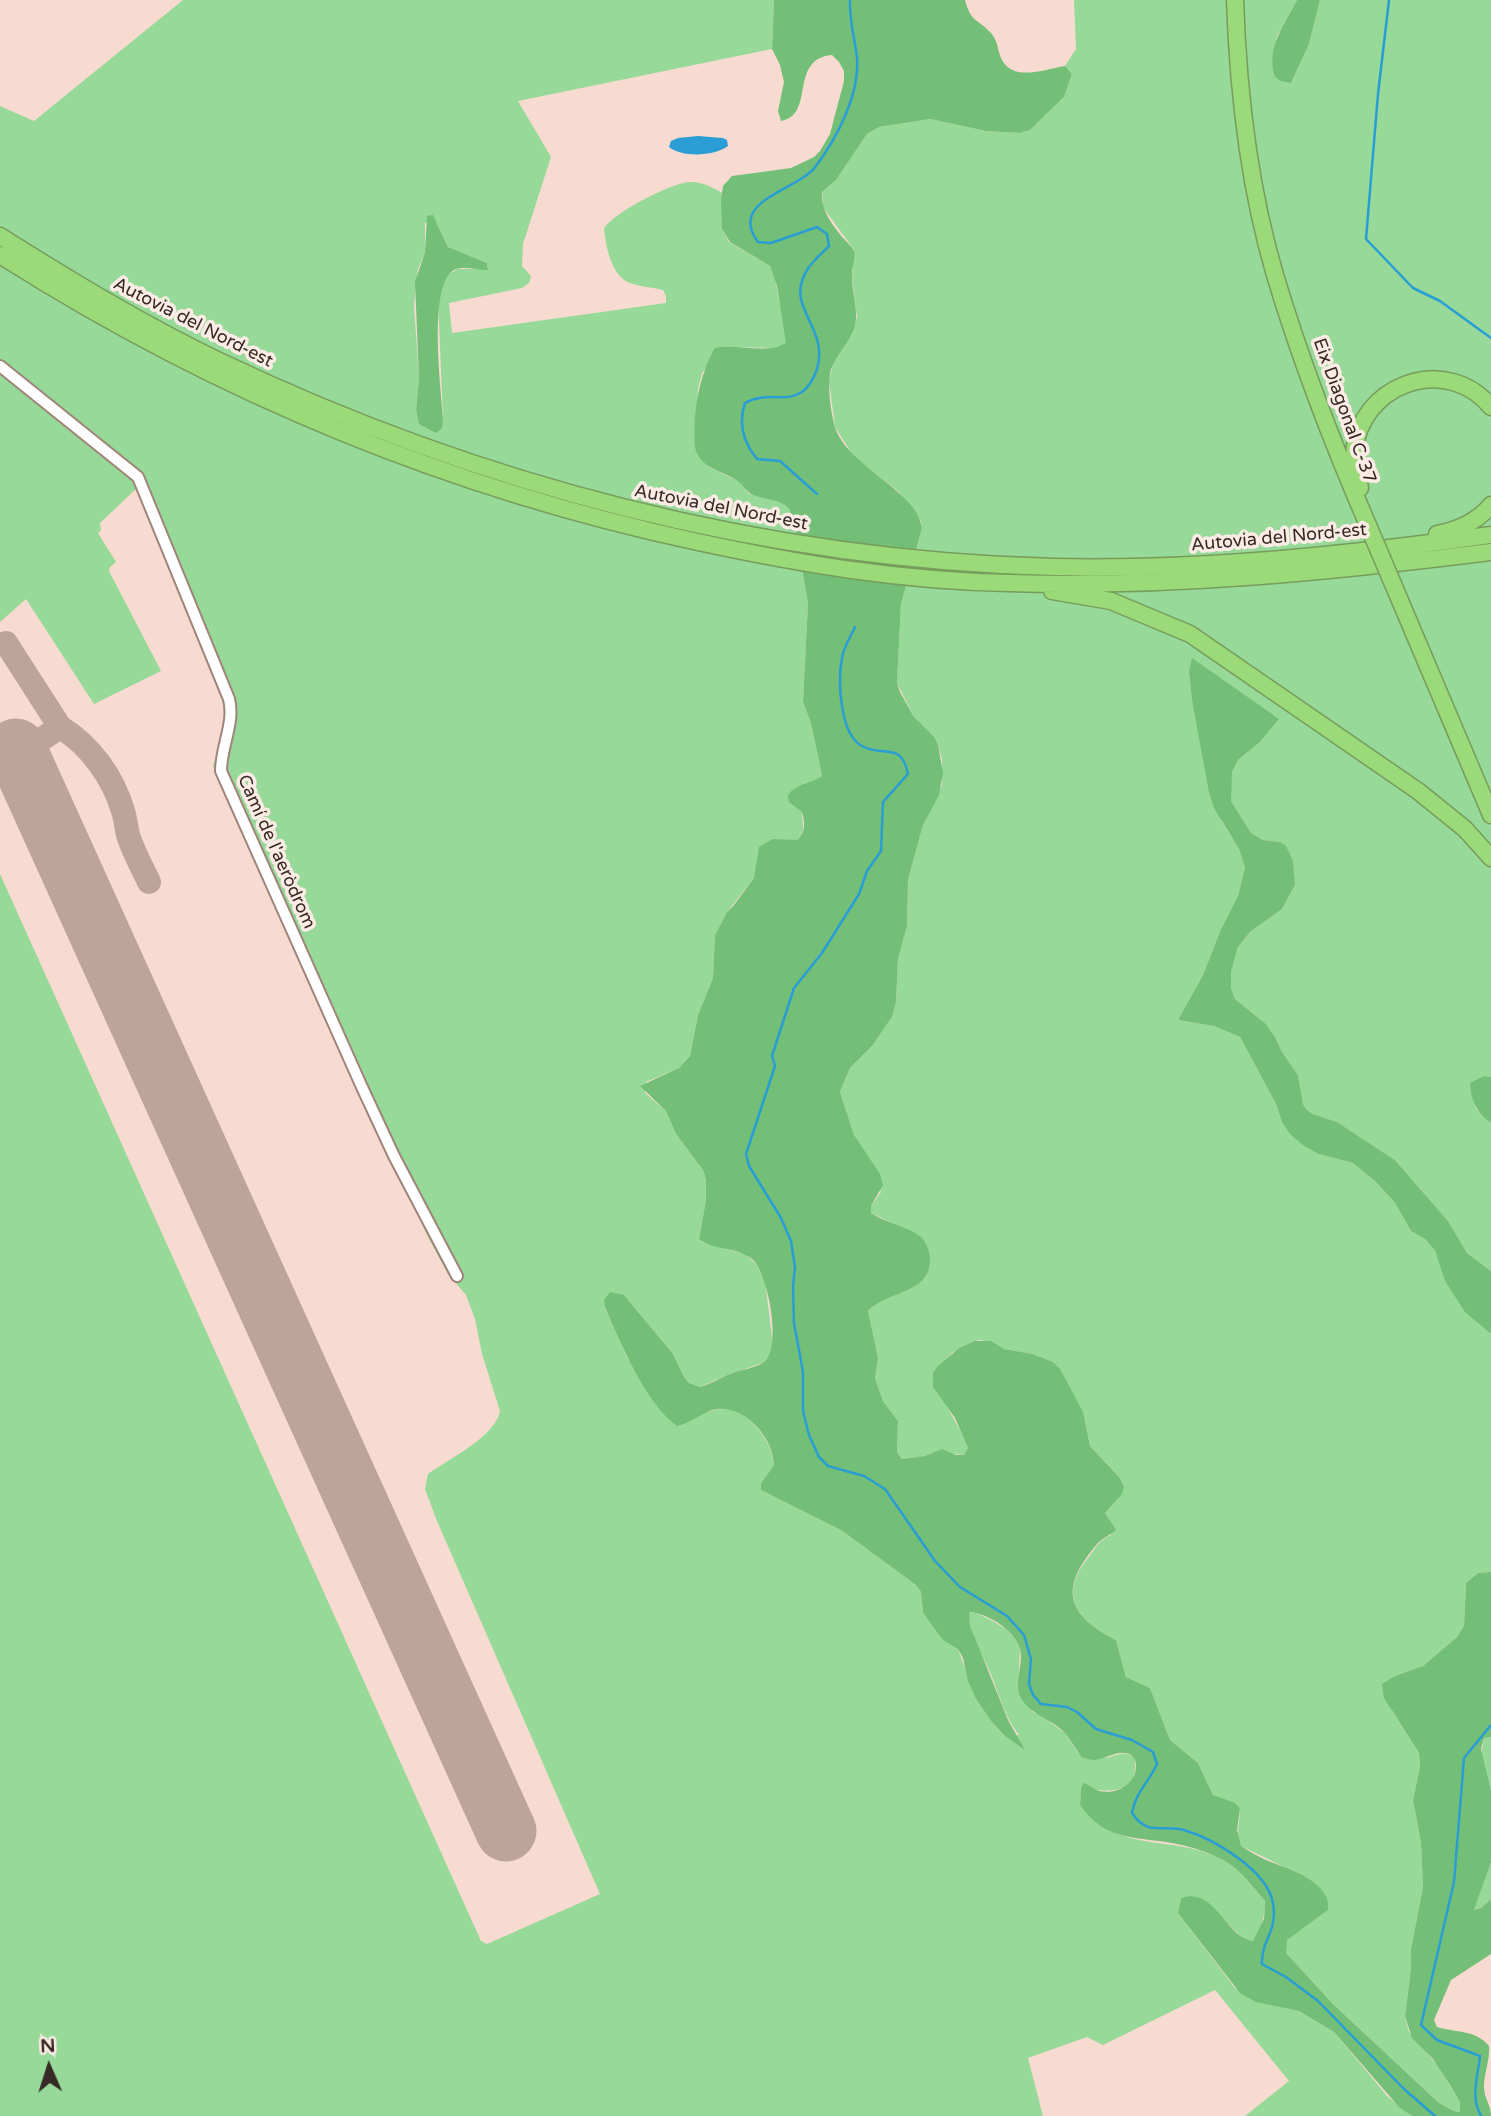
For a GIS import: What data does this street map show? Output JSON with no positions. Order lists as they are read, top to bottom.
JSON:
{
  "streets": {
    "highway": ["Autovia del Nord-est", "Eix Diagonal C-37"],
    "street": ["Camí de l'aeròdrom"]
  },
  "north": "top"
}
